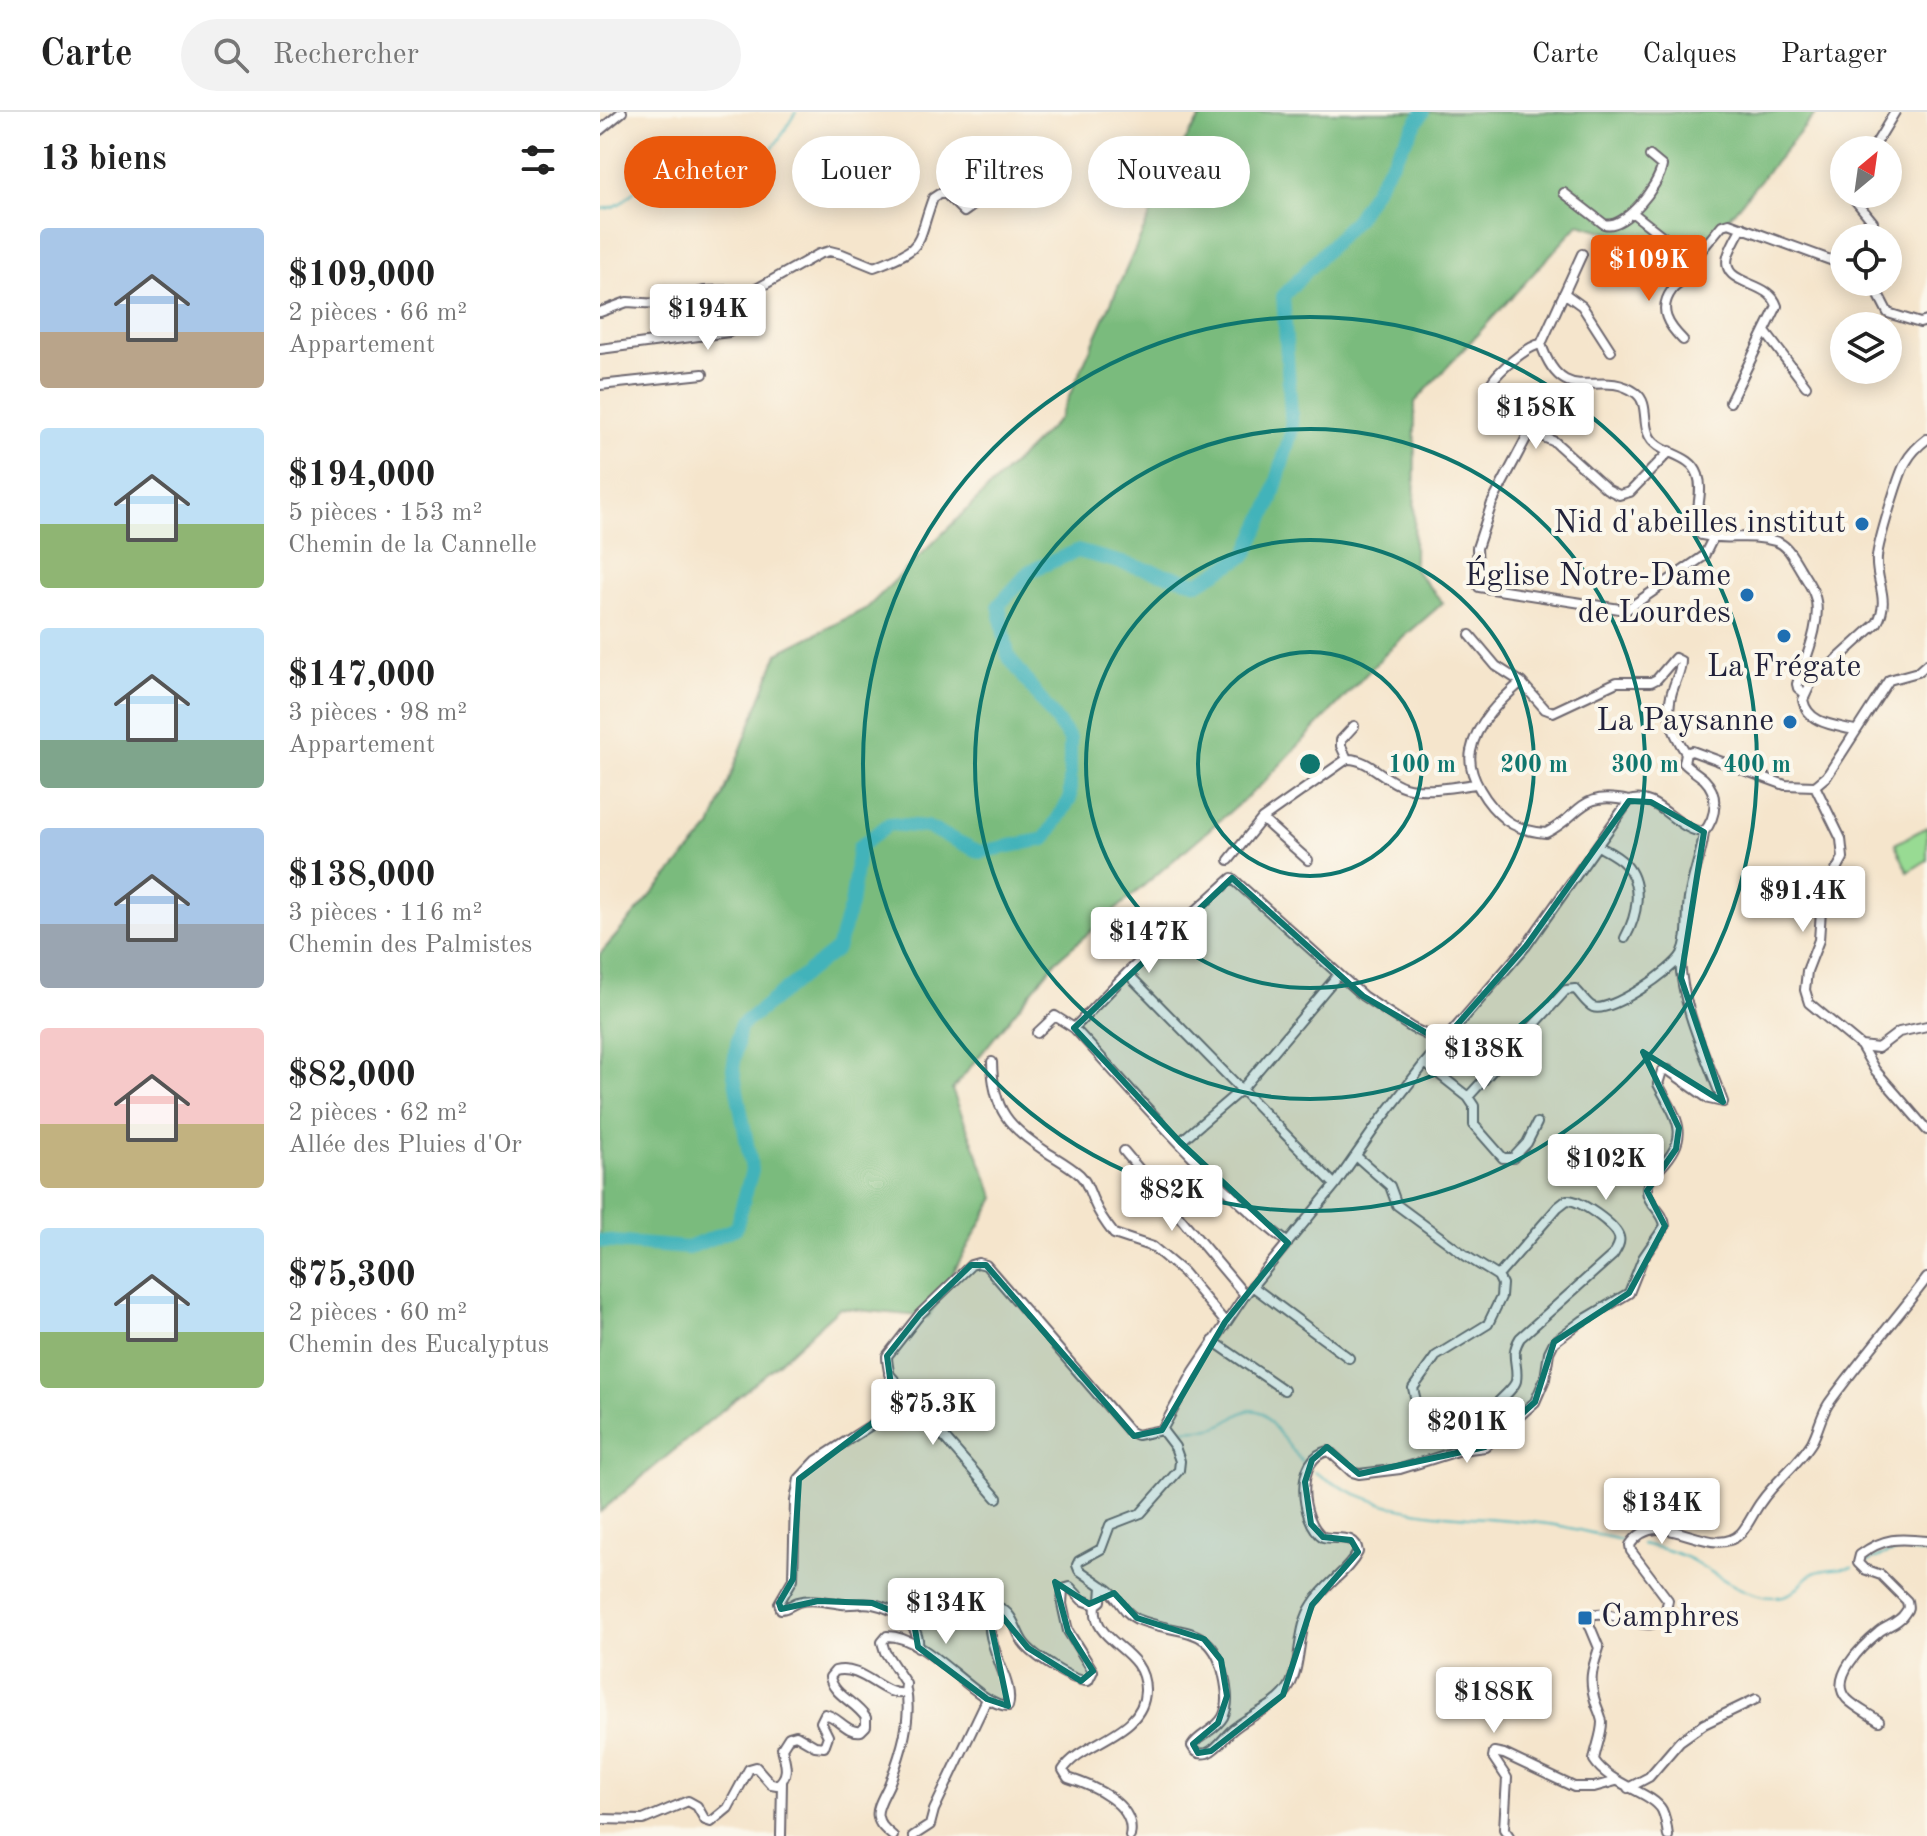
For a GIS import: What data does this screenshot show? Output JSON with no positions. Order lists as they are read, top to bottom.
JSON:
{
  "places": {
    "other": [
      "Nid d'abeilles institut",
      "Église Notre-Dame de Lourdes",
      "La Frégate",
      "La Paysanne"
    ],
    "transit": ["Camphres"]
  },
  "north": "top right",
  "page": {
    "header": "Carte",
    "search": "Rechercher",
    "nav": ["Carte", "Calques", "Partager"],
    "heading": "13 biens",
    "chip": [
      "Acheter",
      "Louer",
      "Filtres",
      "Nouveau"
    ],
    "list": [
      {
        "name": "$109,000",
        "note": "2 pièces · 66 m² · Appartement"
      },
      {
        "name": "$194,000",
        "note": "5 pièces · 153 m² · Chemin de la Cannelle"
      },
      {
        "name": "$147,000",
        "note": "3 pièces · 98 m² · Appartement"
      },
      {
        "name": "$138,000",
        "note": "3 pièces · 116 m² · Chemin des Palmistes"
      },
      {
        "name": "$82,000",
        "note": "2 pièces · 62 m² · Allée des Pluies d'Or"
      },
      {
        "name": "$75,300",
        "note": "2 pièces · 60 m² · Chemin des Eucalyptus"
      }
    ],
    "price": [
      "$109K",
      "$194K",
      "$158K",
      "$91.4K",
      "$147K",
      "$138K",
      "$102K",
      "$82K",
      "$75.3K",
      "$201K",
      "$134K",
      "$134K",
      "$188K"
    ]
  },
  "rings": [
    "100 m",
    "200 m",
    "300 m",
    "400 m"
  ]
}
